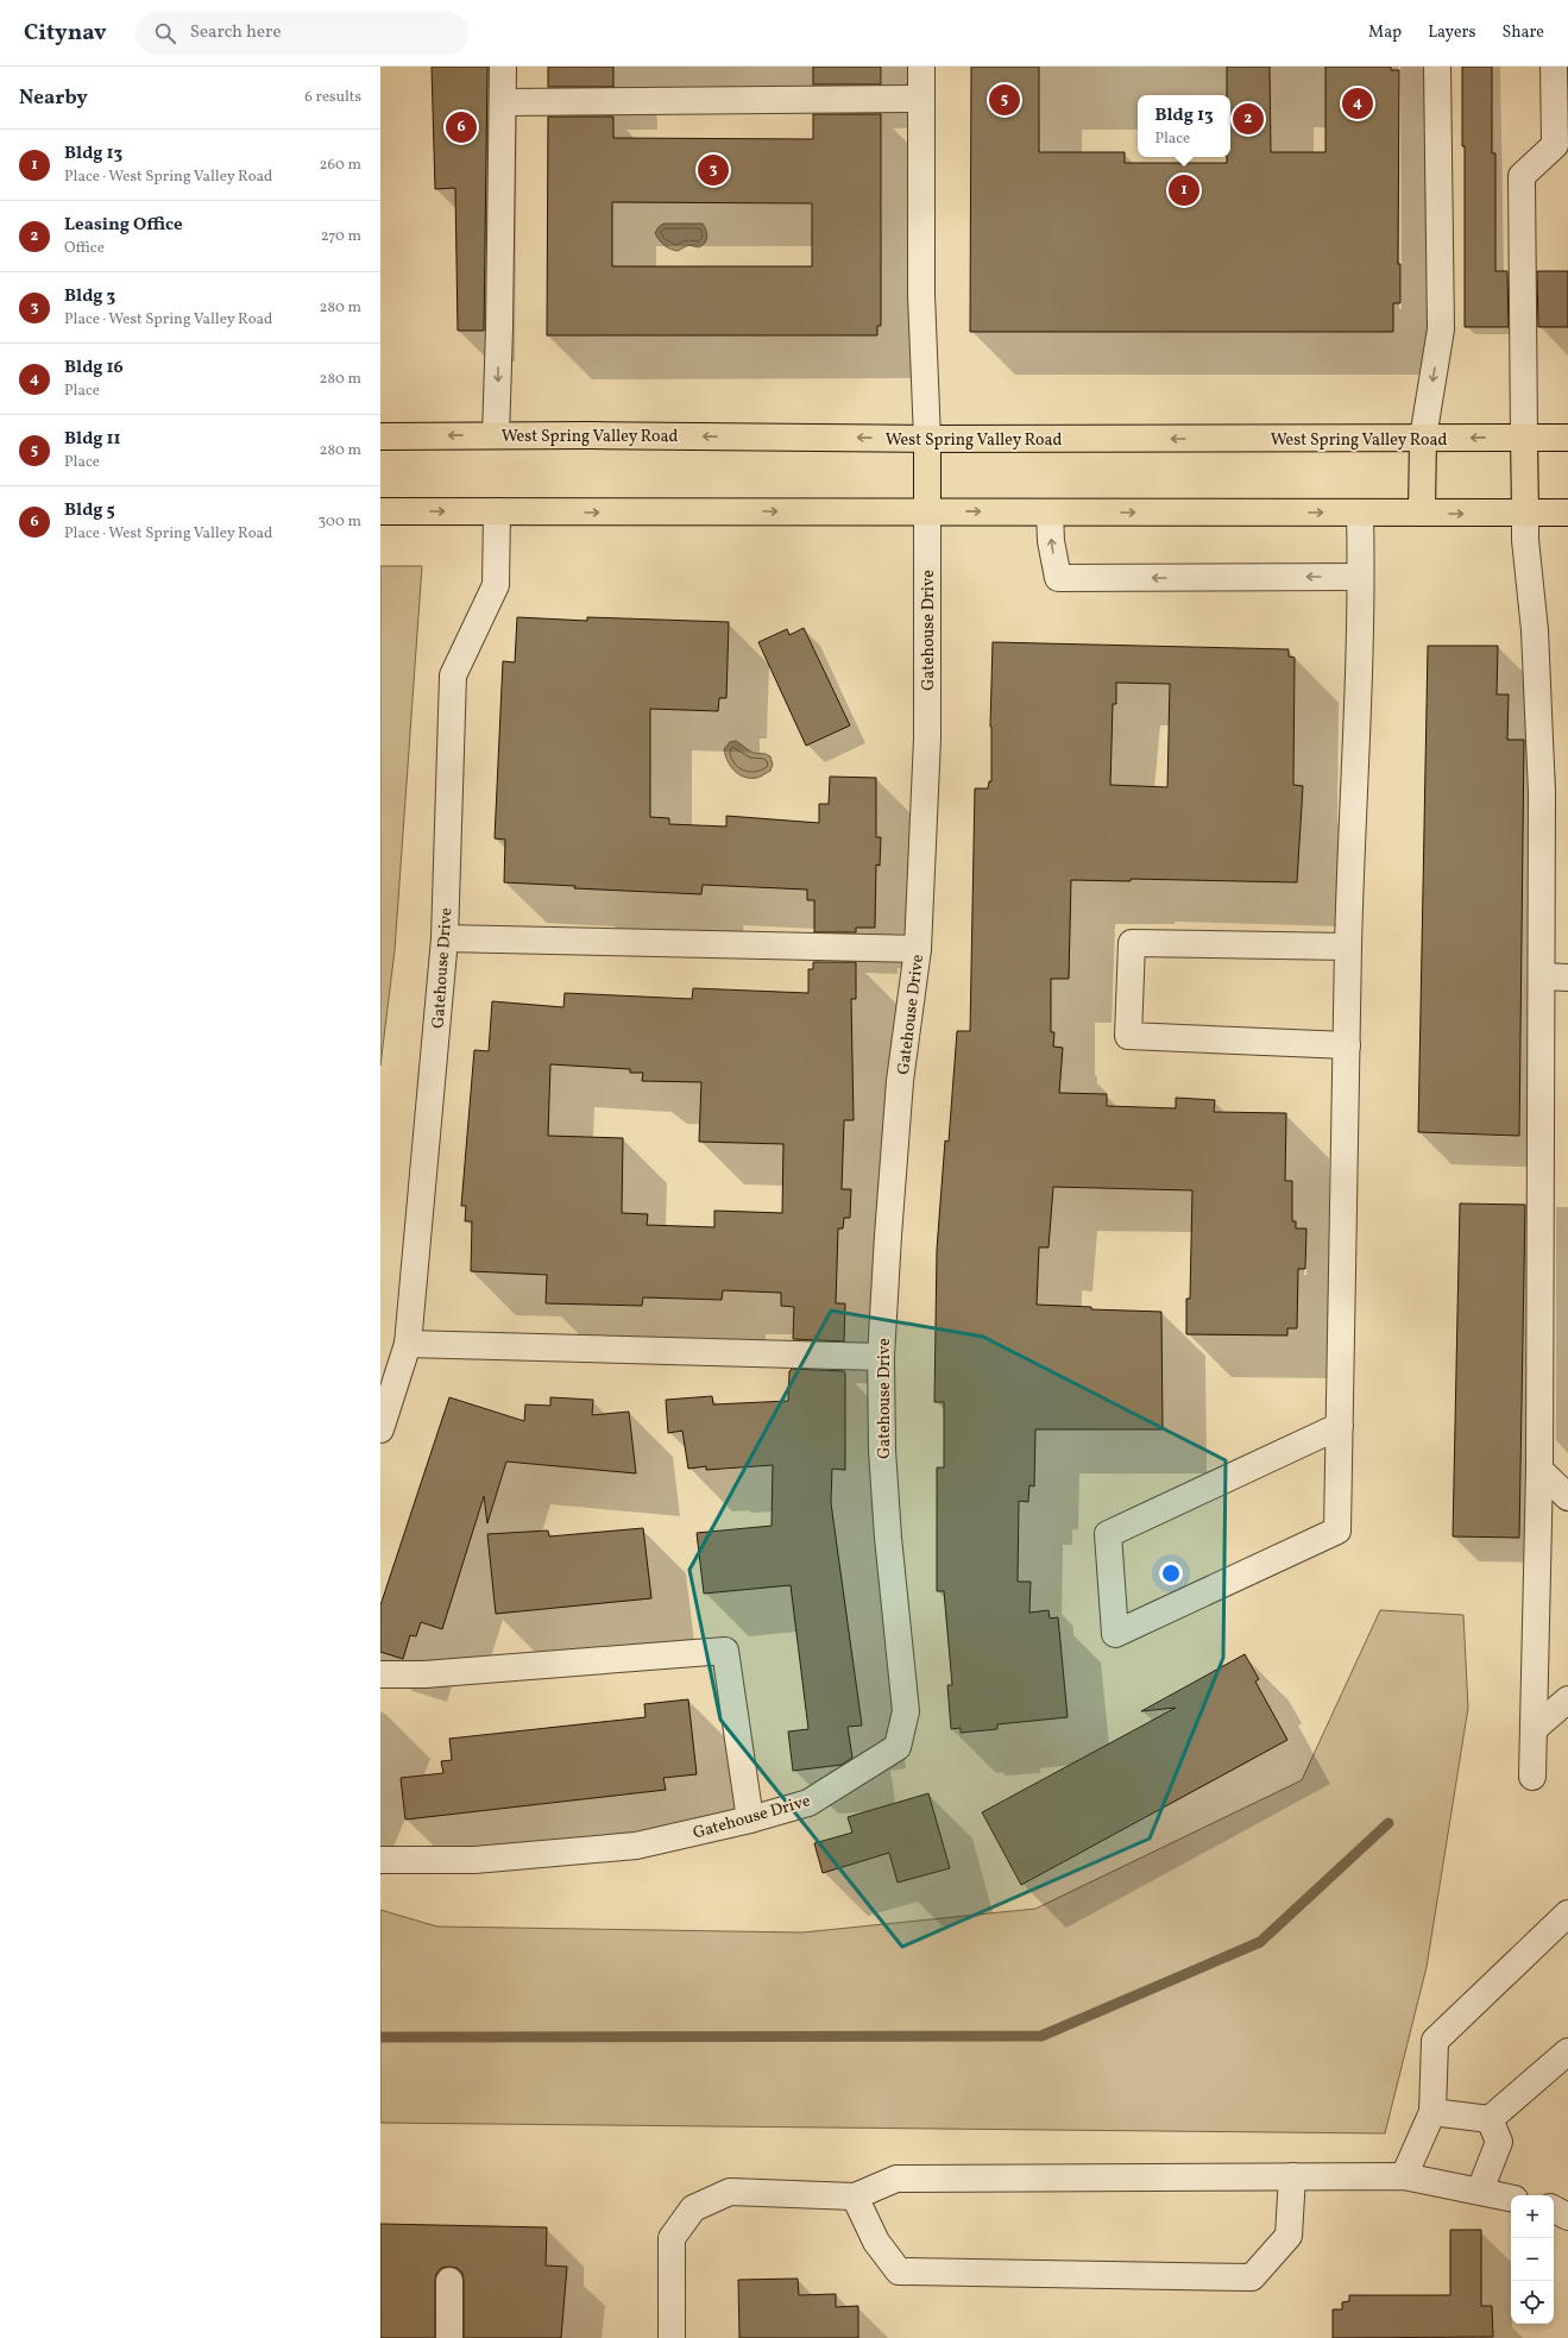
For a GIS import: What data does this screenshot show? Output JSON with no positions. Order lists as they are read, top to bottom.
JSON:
{
  "streets": {
    "main road": ["West Spring Valley Road"],
    "lane": ["Gatehouse Drive"]
  },
  "page": {
    "header": "Citynav",
    "search": "Search here",
    "nav": ["Map", "Layers", "Share"],
    "heading": ["Nearby", "6 results"],
    "pins": [
      "5",
      "4",
      "2",
      "6",
      "3",
      "1"
    ],
    "popup": ["Bldg 13", "Place"],
    "list": [
      {
        "mark": "1",
        "name": "Bldg 13",
        "note": "Place · West Spring Valley Road",
        "value": "260 m"
      },
      {
        "mark": "2",
        "name": "Leasing Office",
        "note": "Office",
        "value": "270 m"
      },
      {
        "mark": "3",
        "name": "Bldg 3",
        "note": "Place · West Spring Valley Road",
        "value": "280 m"
      },
      {
        "mark": "4",
        "name": "Bldg 16",
        "note": "Place",
        "value": "280 m"
      },
      {
        "mark": "5",
        "name": "Bldg 11",
        "note": "Place",
        "value": "280 m"
      },
      {
        "mark": "6",
        "name": "Bldg 5",
        "note": "Place · West Spring Valley Road",
        "value": "300 m"
      }
    ],
    "map_buttons": ["+", "−"]
  }
}
